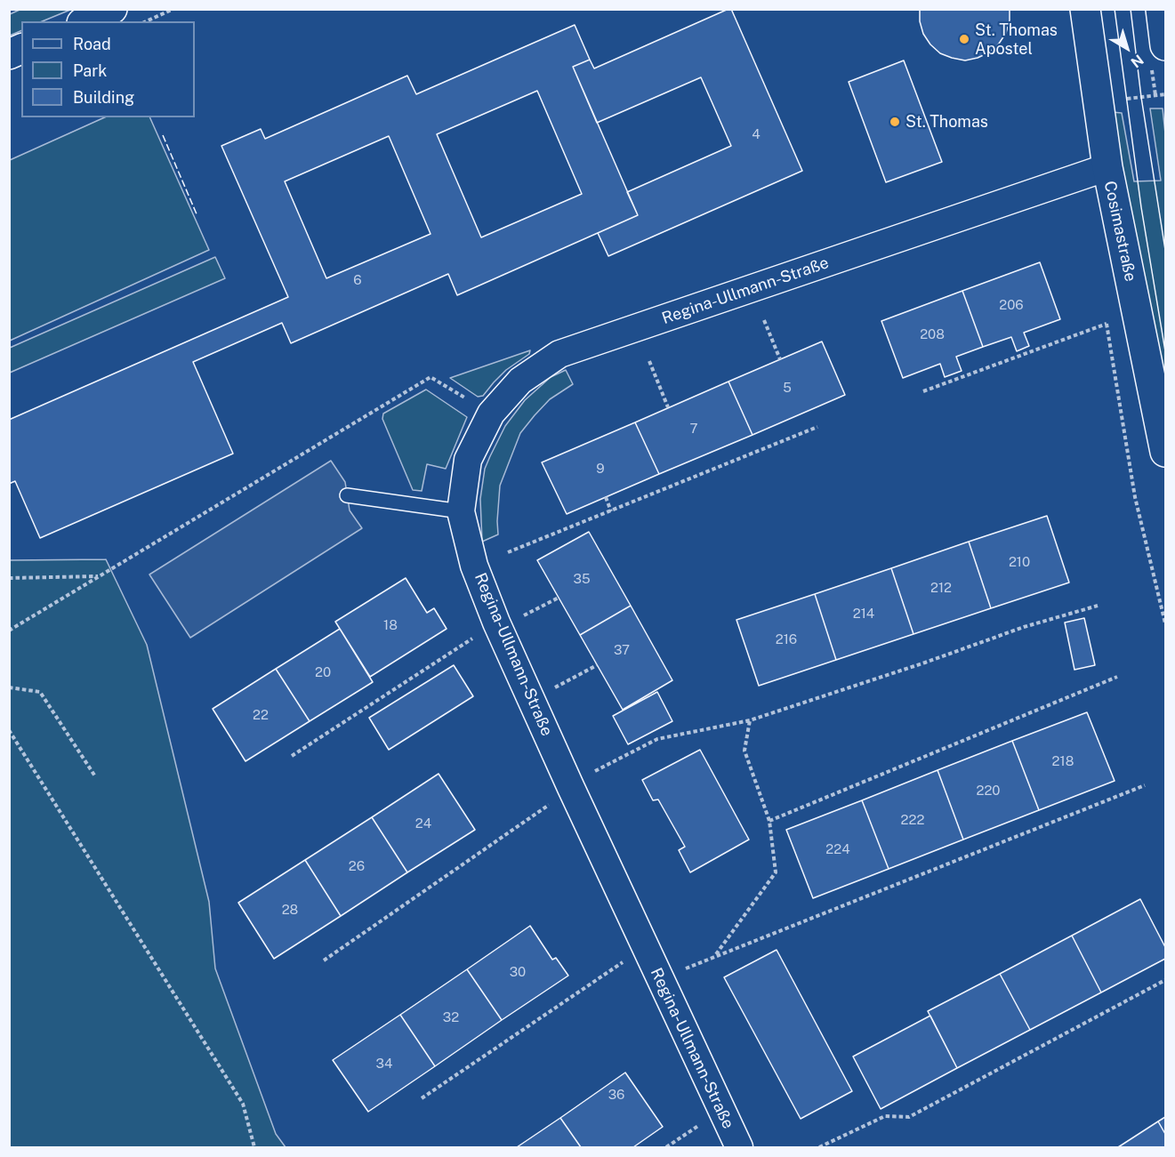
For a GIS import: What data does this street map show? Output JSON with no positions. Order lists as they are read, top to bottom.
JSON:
{
  "streets": {
    "main road": ["Cosimastraße"],
    "street": ["Regina-Ullmann-Straße"]
  },
  "crossings": [
    ["Cosimastraße", "Regina-Ullmann-Straße"]
  ],
  "places": ["St. Thomas Apostel", "St. Thomas"],
  "house_numbers": [
    "4",
    "6",
    "206",
    "208",
    "5",
    "7",
    "9",
    "210",
    "35",
    "212",
    "214",
    "18",
    "216",
    "37",
    "20",
    "22",
    "218",
    "220",
    "222",
    "24",
    "224",
    "26",
    "28",
    "30",
    "32",
    "34",
    "36"
  ],
  "legend": ["Road", "Park", "Building"],
  "north": "bottom right"
}
